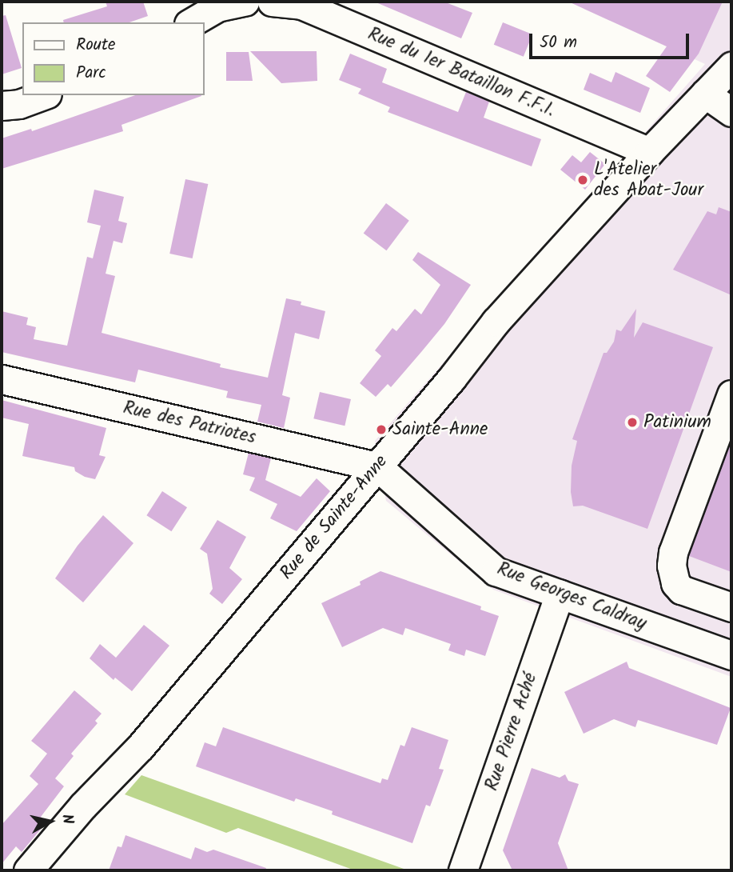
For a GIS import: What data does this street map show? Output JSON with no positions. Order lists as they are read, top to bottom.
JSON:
{
  "streets": {
    "street": [
      "Rue du 1er Bataillon F.F.I.",
      "Rue des Patriotes",
      "Rue de Sainte-Anne",
      "Rue Georges Caldray",
      "Rue Pierre Aché"
    ]
  },
  "crossings": [
    ["Rue du 1er Bataillon F.F.I.", "Rue de Sainte-Anne"],
    ["Rue des Patriotes", "Rue de Sainte-Anne"],
    ["Rue des Patriotes", "Rue Georges Caldray"],
    ["Rue de Sainte-Anne", "Rue Georges Caldray"],
    ["Rue Georges Caldray", "Rue Pierre Aché"]
  ],
  "places": ["L'Atelier des Abat-Jour", "Patinium", "Sainte-Anne"],
  "legend": ["Route", "Parc"],
  "scale_bar": "50 m",
  "north": "right"
}
